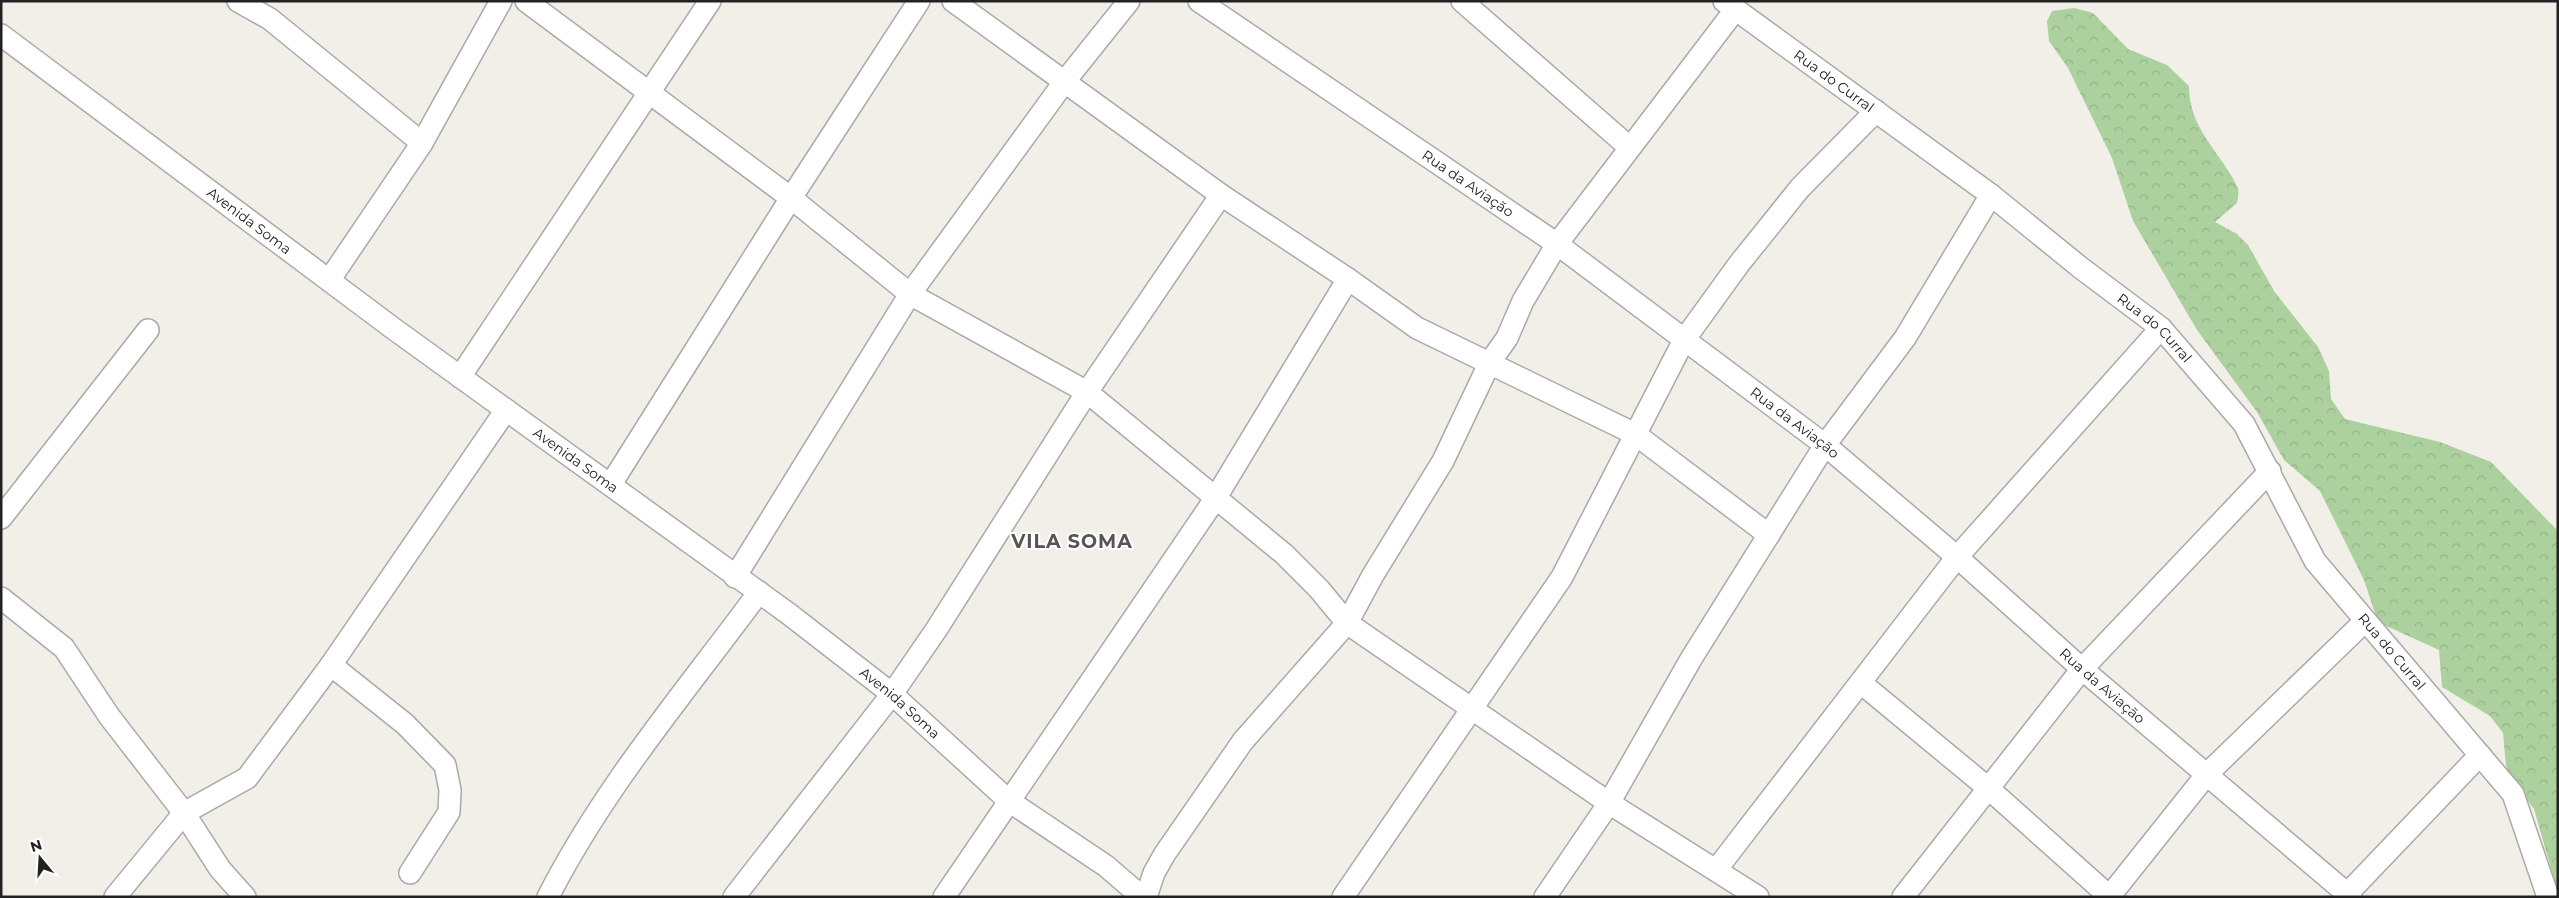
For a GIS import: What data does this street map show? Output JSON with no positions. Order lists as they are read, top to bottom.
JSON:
{
  "streets": {
    "street": ["Rua do Curral", "Rua da Aviação", "Avenida Soma"]
  },
  "districts": ["VILA SOMA"],
  "north": "top"
}
